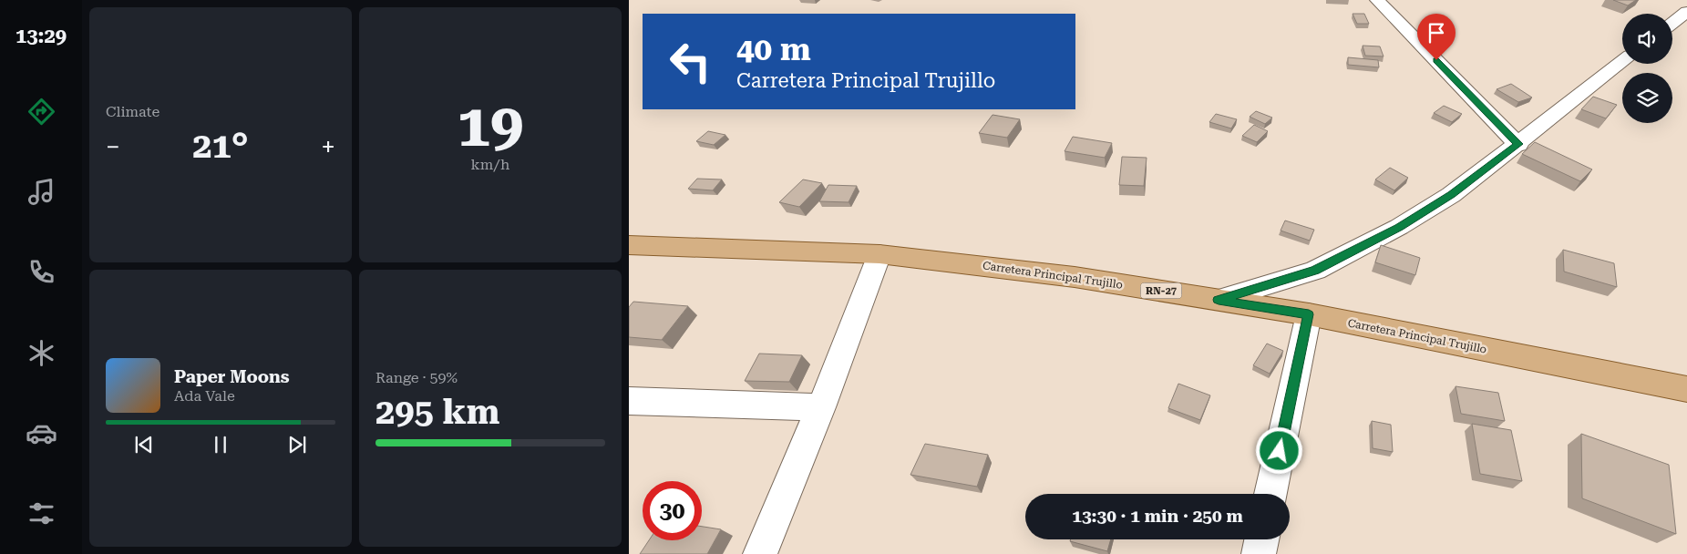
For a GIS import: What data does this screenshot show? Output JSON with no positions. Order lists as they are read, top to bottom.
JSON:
{
  "streets": {
    "main road": ["Carretera Principal Trujillo", "RN-27"]
  },
  "page": {
    "tabs": "13:29",
    "tile": [
      "Climate",
      ["19", "km/h"],
      ["Range · 59%", "295 km"]
    ],
    "turn": ["40 m", "Carretera Principal Trujillo"],
    "heat": ["−", "21°", "+"],
    "song": ["Paper Moons", "Ada Vale"],
    "limit": "30",
    "trip": "13:30 · 1 min · 250 m"
  }
}
